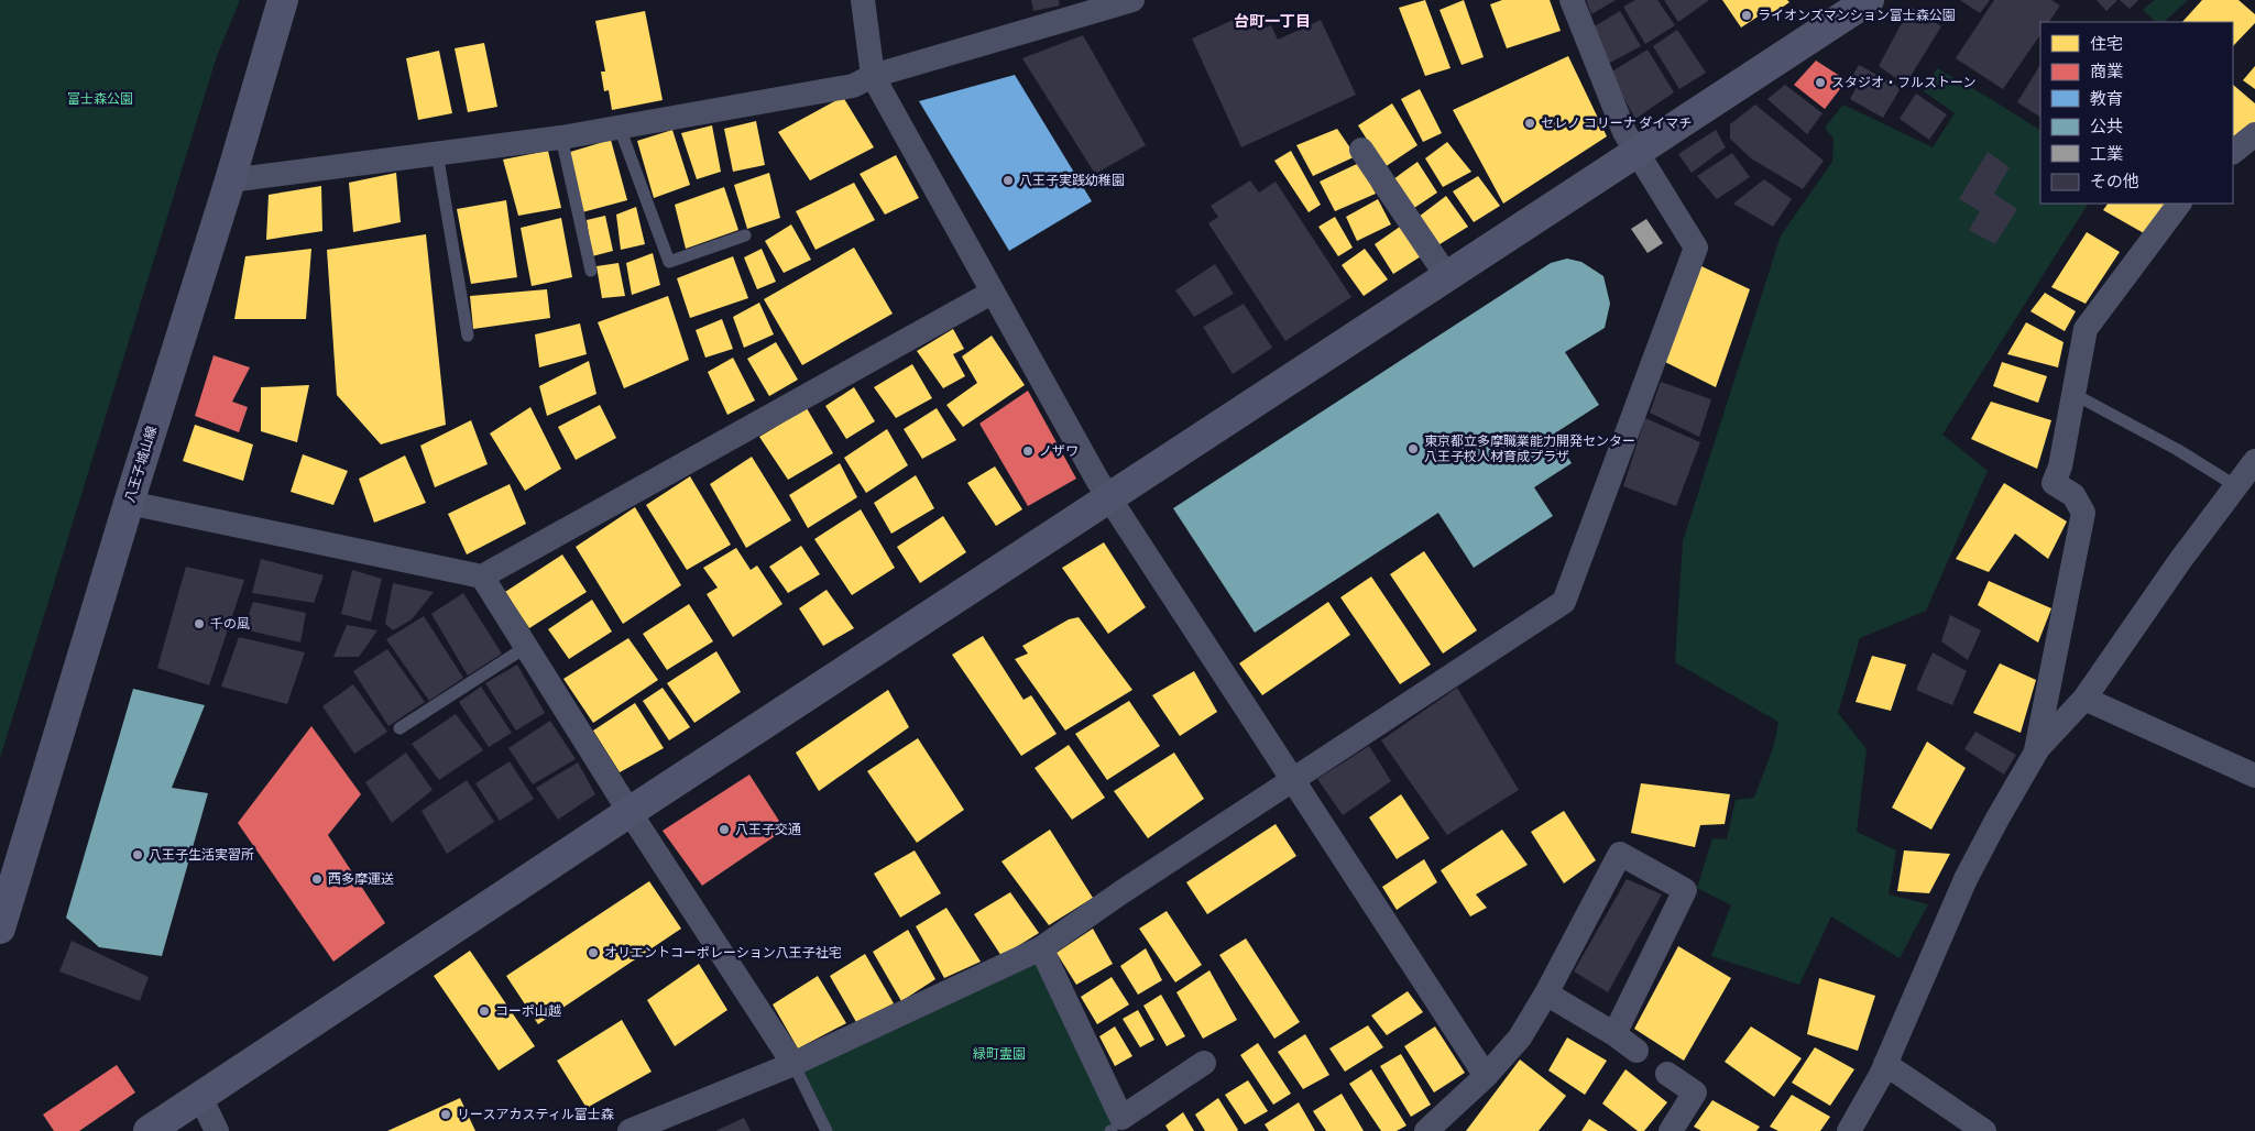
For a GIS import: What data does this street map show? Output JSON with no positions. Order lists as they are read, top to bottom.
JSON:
{
  "streets": {
    "street": ["八王子城山線"]
  },
  "districts": ["台町一丁目"],
  "parks": ["富士森公園", "緑町霊園"],
  "places": [
    "ライオンズマンション富士森公園",
    "スタジオ・フルストーン",
    "セレノ コリーナ ダイマチ",
    "八王子実践幼稚園",
    "東京都立多摩職業能力開発センター 八王子校人材育成プラザ",
    "ノザワ",
    "千の風",
    "八王子交通",
    "八王子生活実習所",
    "西多摩運送",
    "オリエントコーポレーション八王子社宅",
    "コーポ山越",
    "リースアカスティル富士森"
  ],
  "legend": [
    "住宅",
    "商業",
    "教育",
    "公共",
    "工業",
    "その他"
  ]
}
